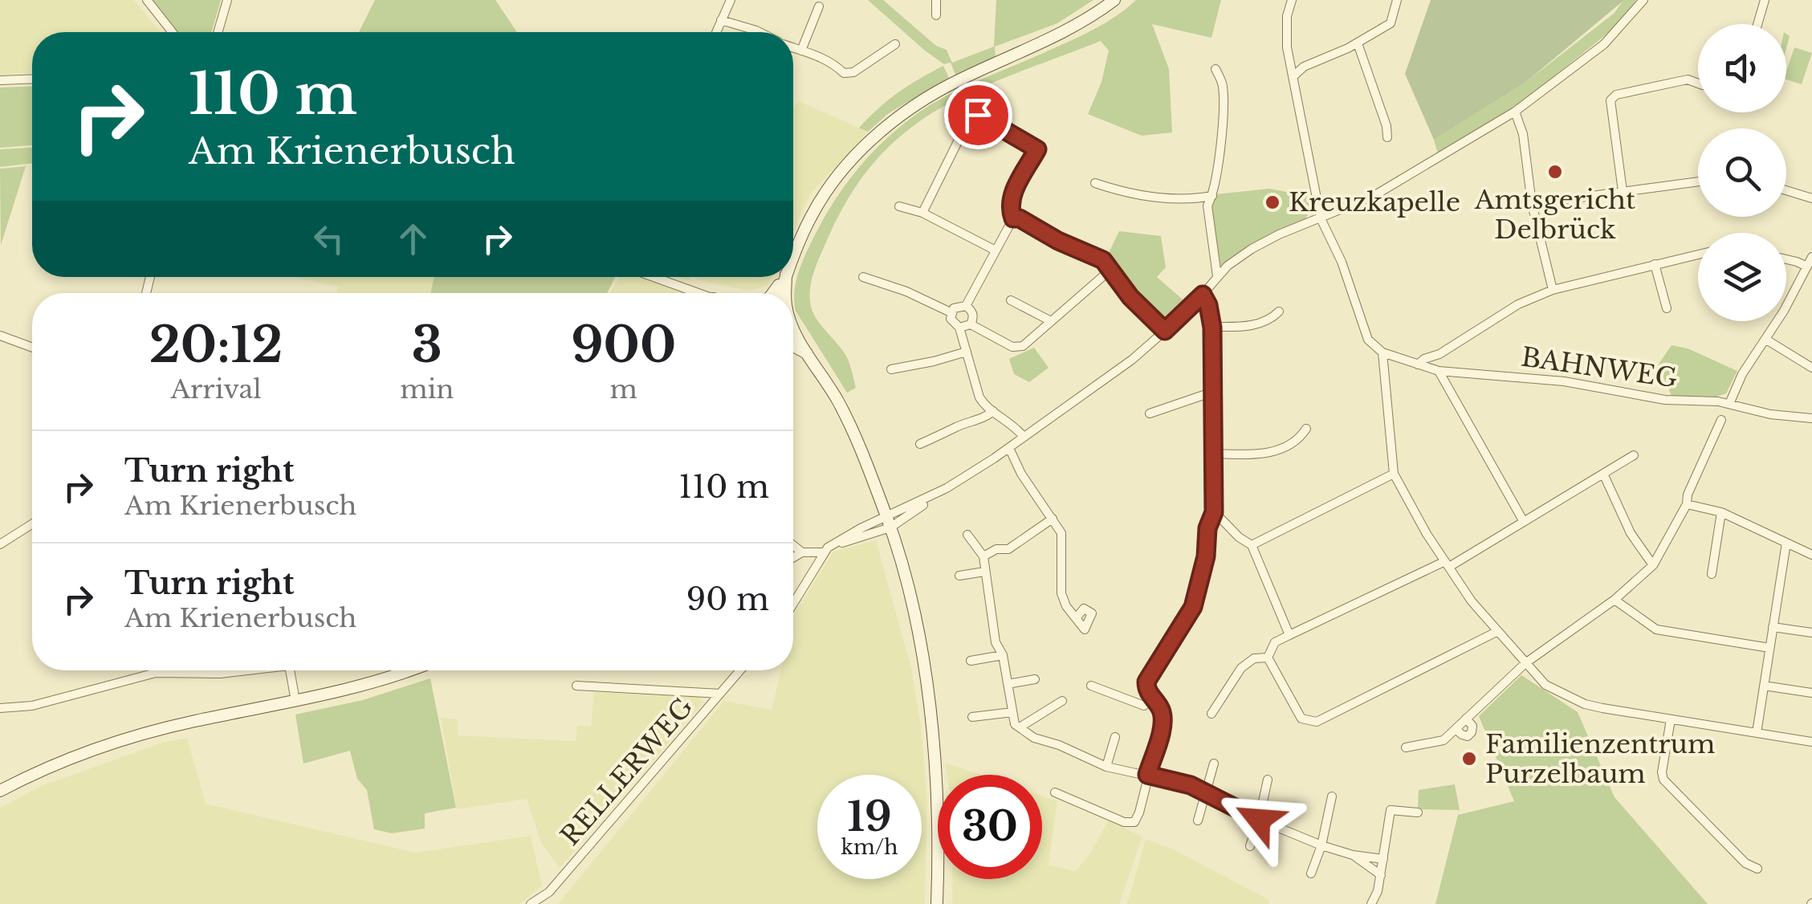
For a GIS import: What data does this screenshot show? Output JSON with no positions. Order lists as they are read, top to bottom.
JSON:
{
  "streets": {
    "street": ["BAHNWEG", "RELLERWEG"]
  },
  "places": ["Amtsgericht Delbrück", "Kreuzkapelle", "Familienzentrum Purzelbaum"],
  "page": {
    "turn": ["110 m", "Am Krienerbusch"],
    "eta": [
      "20:12",
      "Arrival",
      "3",
      "min",
      "900",
      "m"
    ],
    "list": [
      {
        "name": "Turn right",
        "note": "Am Krienerbusch",
        "value": "110 m"
      },
      {
        "name": "Turn right",
        "note": "Am Krienerbusch",
        "value": "90 m"
      }
    ],
    "speed": "19 km/h",
    "limit": "30"
  }
}
